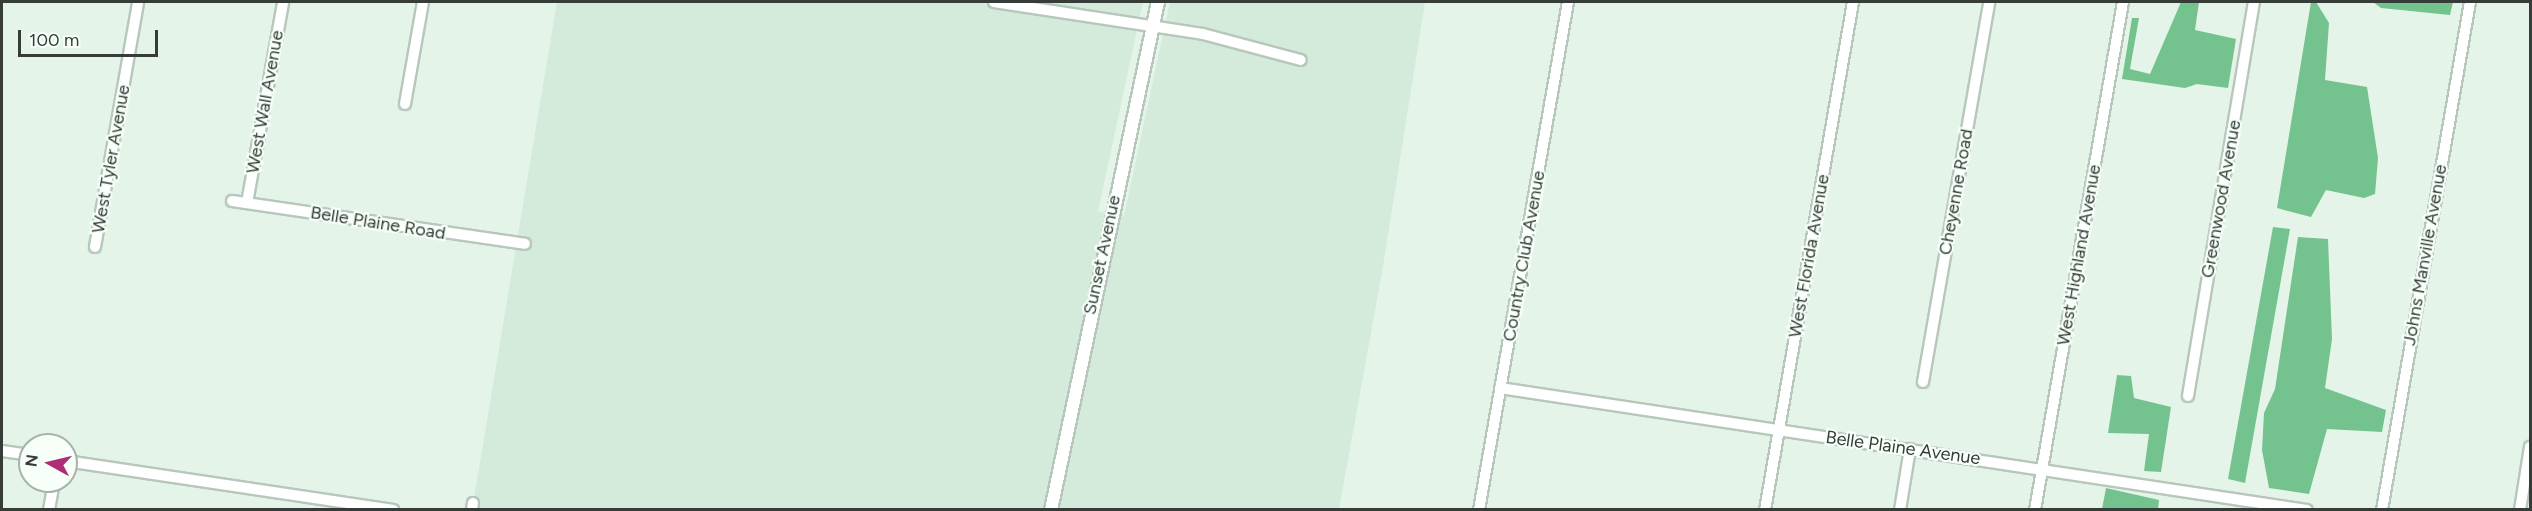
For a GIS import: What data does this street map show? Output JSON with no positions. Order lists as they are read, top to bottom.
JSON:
{
  "streets": {
    "street": [
      "West Wall Avenue",
      "West Tyler Avenue",
      "Cheyenne Road",
      "Greenwood Avenue",
      "Belle Plaine Road",
      "Sunset Avenue",
      "West Highland Avenue",
      "Johns Manville Avenue",
      "Country Club Avenue",
      "West Florida Avenue",
      "Belle Plaine Avenue"
    ]
  },
  "crossings": [
    ["West Wall Avenue", "Belle Plaine Road"],
    ["West Highland Avenue", "Belle Plaine Avenue"],
    ["Country Club Avenue", "Belle Plaine Avenue"],
    ["West Florida Avenue", "Belle Plaine Avenue"]
  ],
  "scale_bar": "100 m",
  "north": "left"
}
